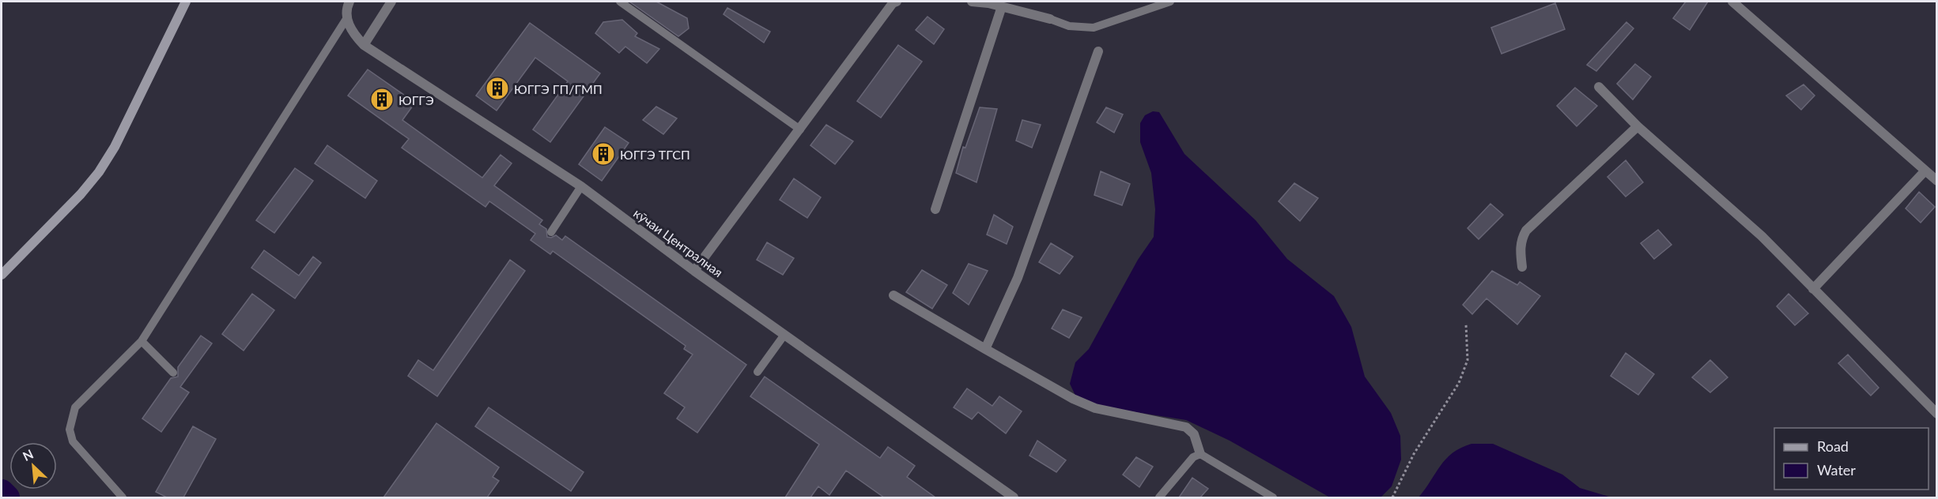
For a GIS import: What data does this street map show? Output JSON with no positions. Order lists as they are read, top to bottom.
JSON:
{
  "streets": {
    "street": ["кӯчаи Централная"]
  },
  "places": {
    "building": ["ЮГГЭ ГП/ГМП", "ЮГГЭ", "ЮГГЭ ТГСП"]
  },
  "legend": ["Road", "Water"],
  "north": "top left"
}
